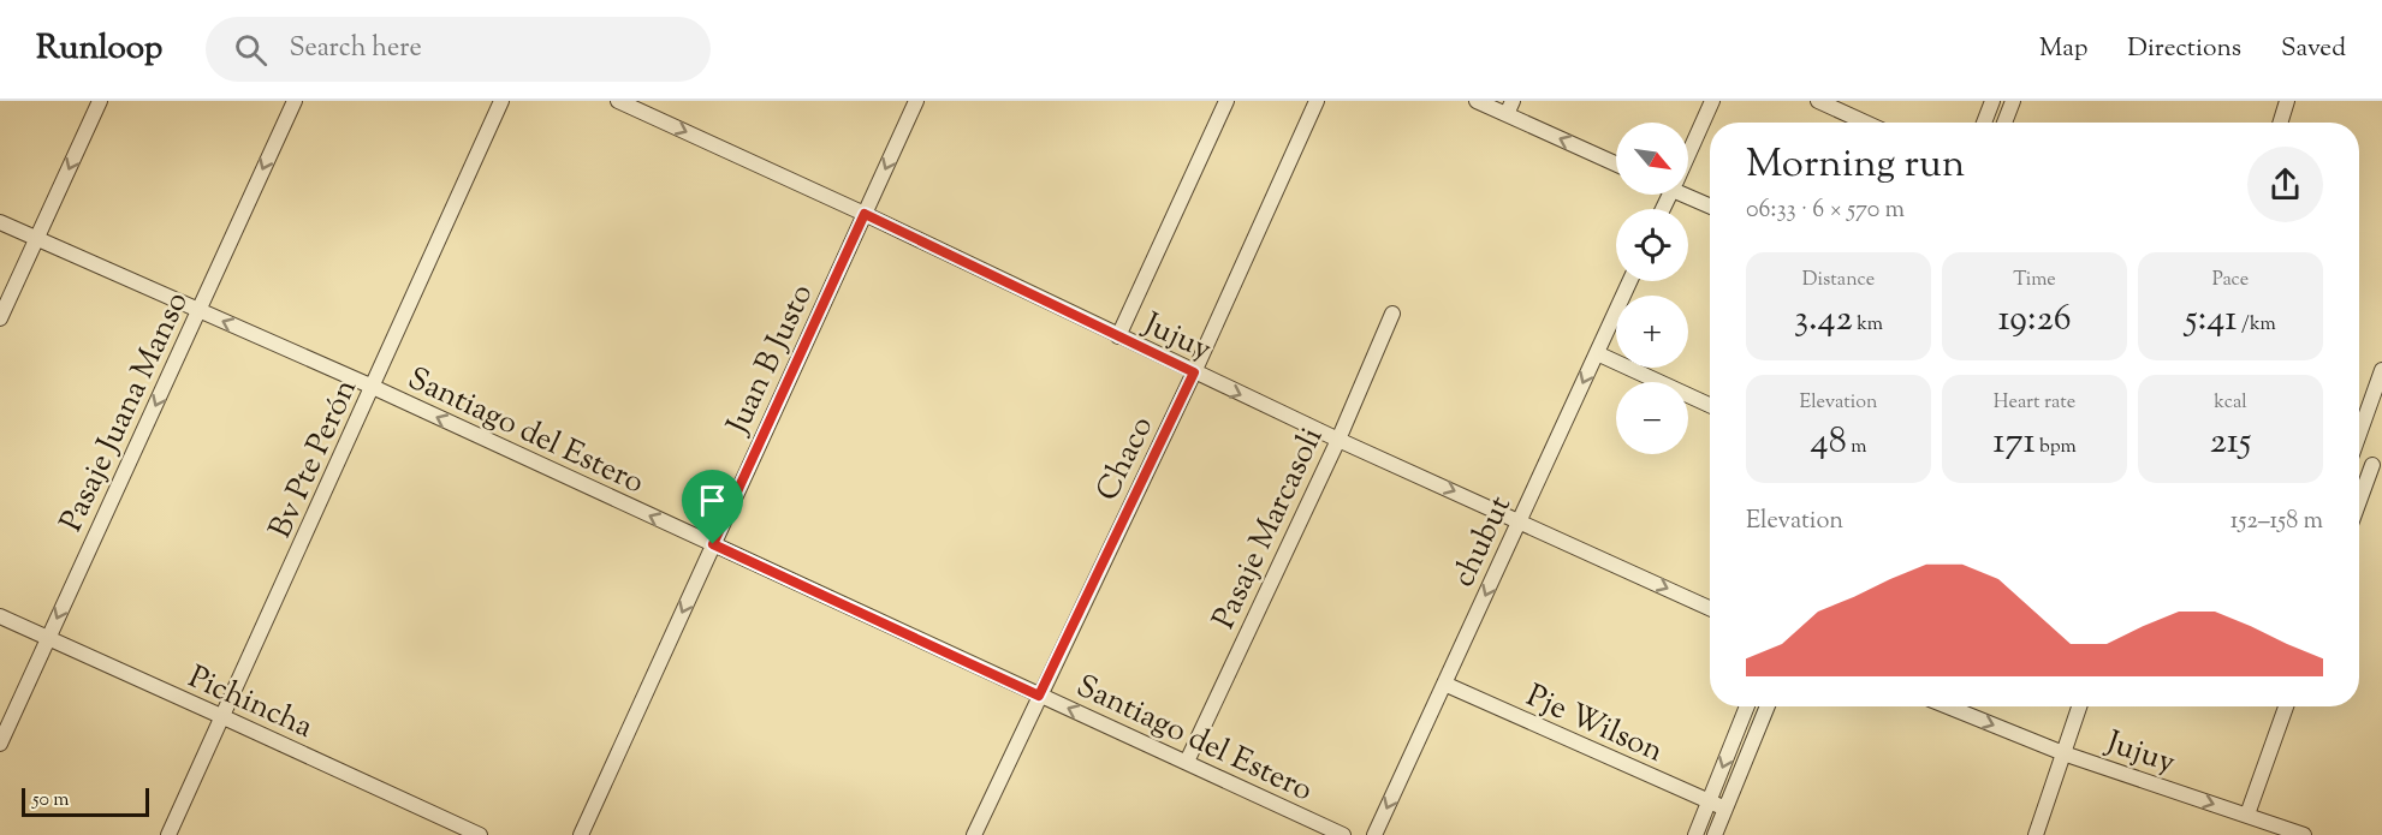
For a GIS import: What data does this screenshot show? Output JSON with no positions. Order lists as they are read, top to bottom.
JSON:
{
  "streets": {
    "street": [
      "Jujuy",
      "Juan B Justo",
      "Pasaje Juana Manso",
      "Santiago del Estero",
      "Bv Pte Perón",
      "Chaco",
      "Pasaje Marcasoli",
      "chubut",
      "Pichincha",
      "Pje Wilson"
    ]
  },
  "crossings": [
    ["Jujuy", "Juan B Justo"],
    ["Jujuy", "Chaco"],
    ["Jujuy", "Pasaje Marcasoli"],
    ["Jujuy", "chubut"],
    ["Juan B Justo", "Santiago del Estero"],
    ["Pasaje Juana Manso", "Santiago del Estero"],
    ["Pasaje Juana Manso", "Pichincha"],
    ["Santiago del Estero", "Bv Pte Perón"],
    ["Santiago del Estero", "Chaco"],
    ["Santiago del Estero", "Pasaje Marcasoli"],
    ["Bv Pte Perón", "Pichincha"],
    ["chubut", "Pje Wilson"]
  ],
  "one_way": [
    "Jujuy",
    "Juan B Justo",
    "Pasaje Juana Manso",
    "Santiago del Estero",
    "chubut"
  ],
  "scale_bar": "50 m",
  "north": "bottom right",
  "page": {
    "header": "Runloop",
    "search": "Search here",
    "nav": ["Map", "Directions", "Saved"],
    "map_buttons": ["+", "−"],
    "heading": ["Morning run", "06:33 · 6 × 570 m"],
    "stats": [
      ["Distance", "3.42 km"],
      ["Time", "19:26"],
      ["Pace", "5:41 /km"],
      ["Elevation", "48 m"],
      ["Heart rate", "171 bpm"],
      ["kcal", "215"]
    ],
    "chart": ["Elevation", "152–158 m"],
    "scale": "50 m"
  }
}
